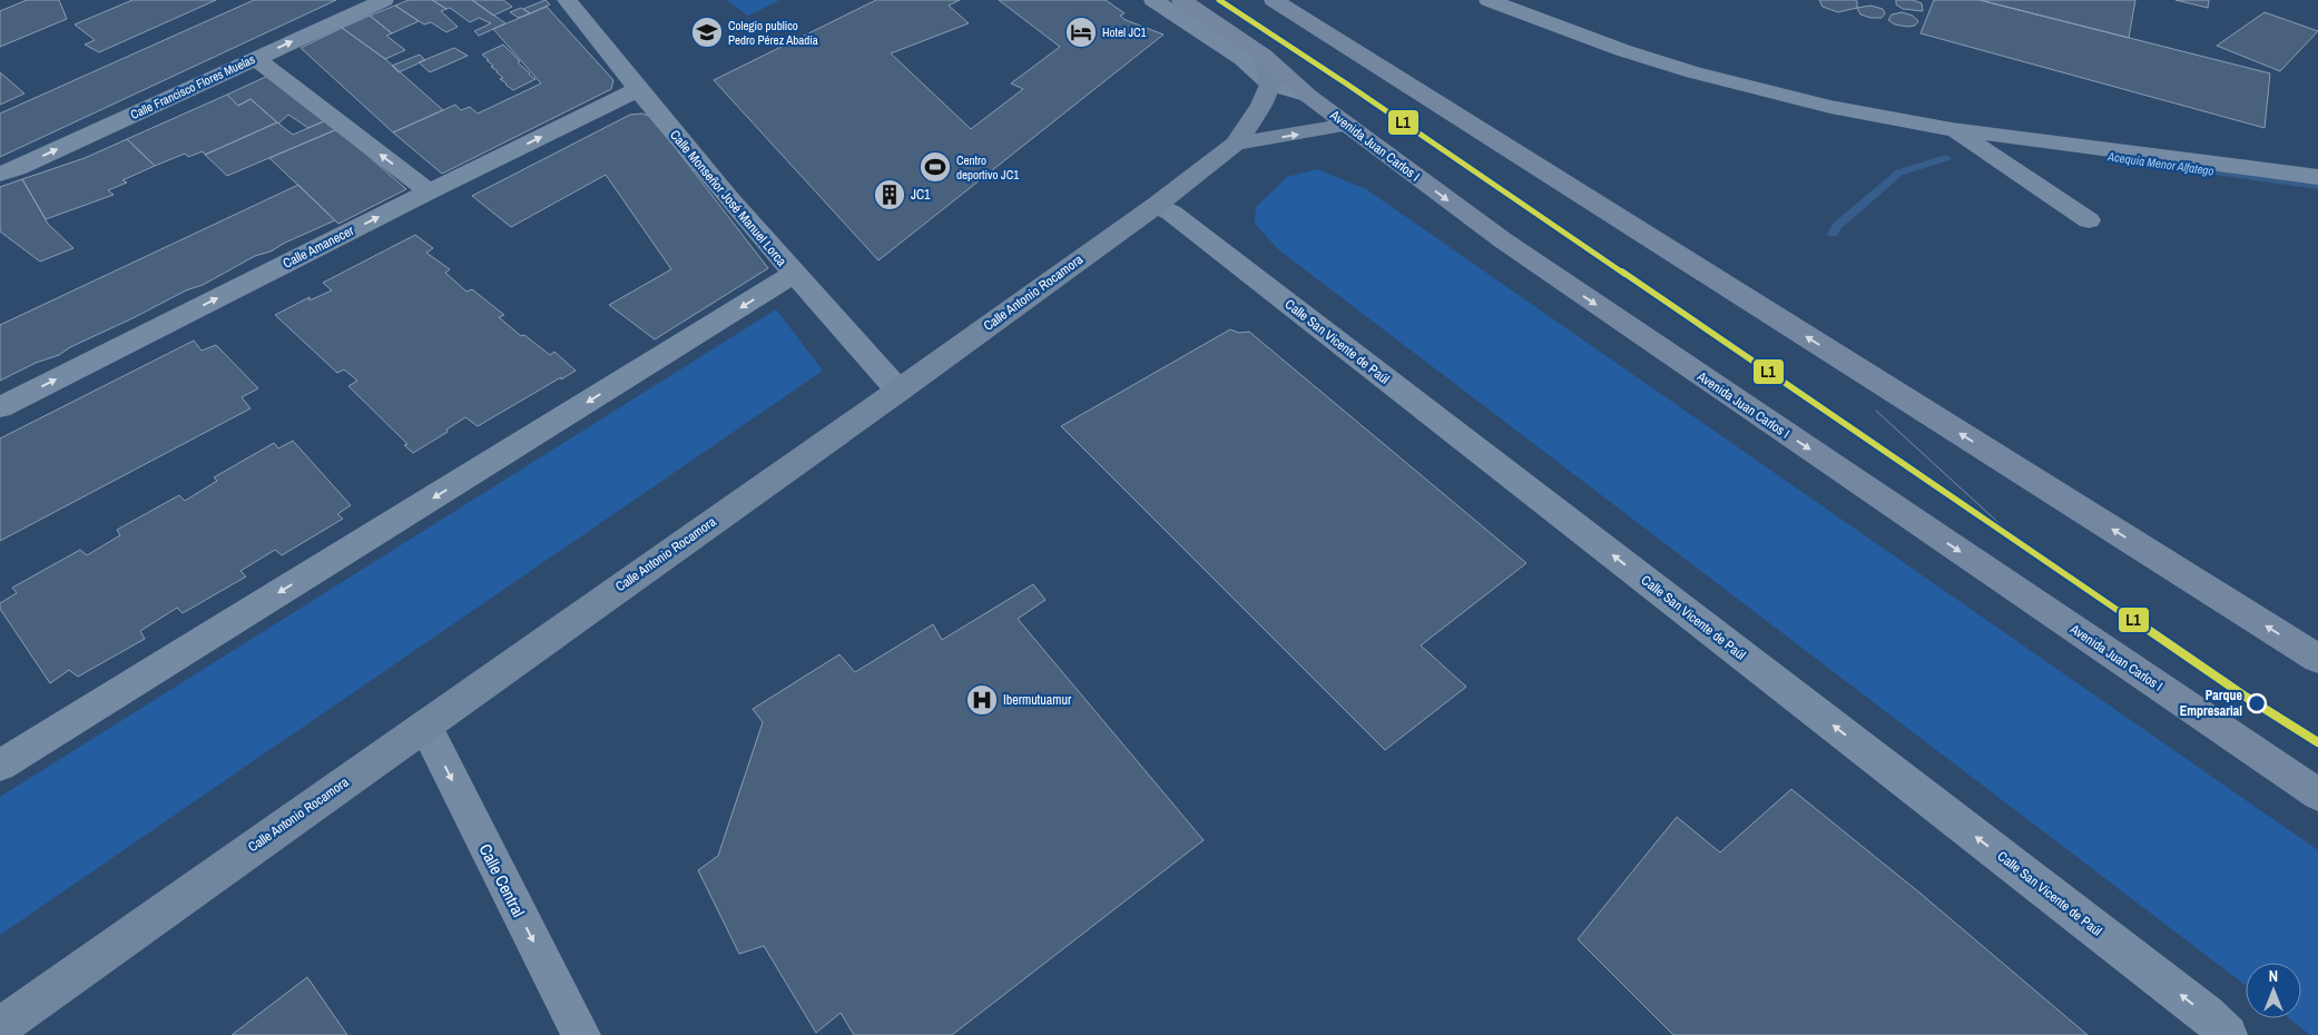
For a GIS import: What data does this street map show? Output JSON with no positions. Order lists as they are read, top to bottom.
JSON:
{
  "streets": {
    "main road": ["Avenida Juan Carlos I"],
    "street": [
      "Calle Francisco Flores Muelas",
      "Calle Monseñor José Manuel Lorca",
      "Calle Amanecer",
      "Calle Antonio Rocamora",
      "Calle San Vicente de Paúl",
      "Calle Central"
    ]
  },
  "crossings": [
    ["Avenida Juan Carlos I", "Calle Antonio Rocamora"],
    ["Calle Monseñor José Manuel Lorca", "Calle Amanecer"],
    ["Calle Monseñor José Manuel Lorca", "Calle Antonio Rocamora"],
    ["Calle Antonio Rocamora", "Calle San Vicente de Paúl"],
    ["Calle Antonio Rocamora", "Calle Central"]
  ],
  "one_way": ["Calle Francisco Flores Muelas", "Calle San Vicente de Paúl", "Calle Central"],
  "water": ["Acequia Menor Alfatego"],
  "places": {
    "school or university": ["Colegio publico Pedro Pérez Abadía"],
    "hotel": ["Hotel JC1"],
    "sports": ["Centro deportivo JC1"],
    "building": ["JC1"],
    "hospital": ["Ibermutuamur"],
    "other": ["Parque Empresarial"]
  },
  "lines": ["transit line L1"],
  "north": "top"
}
